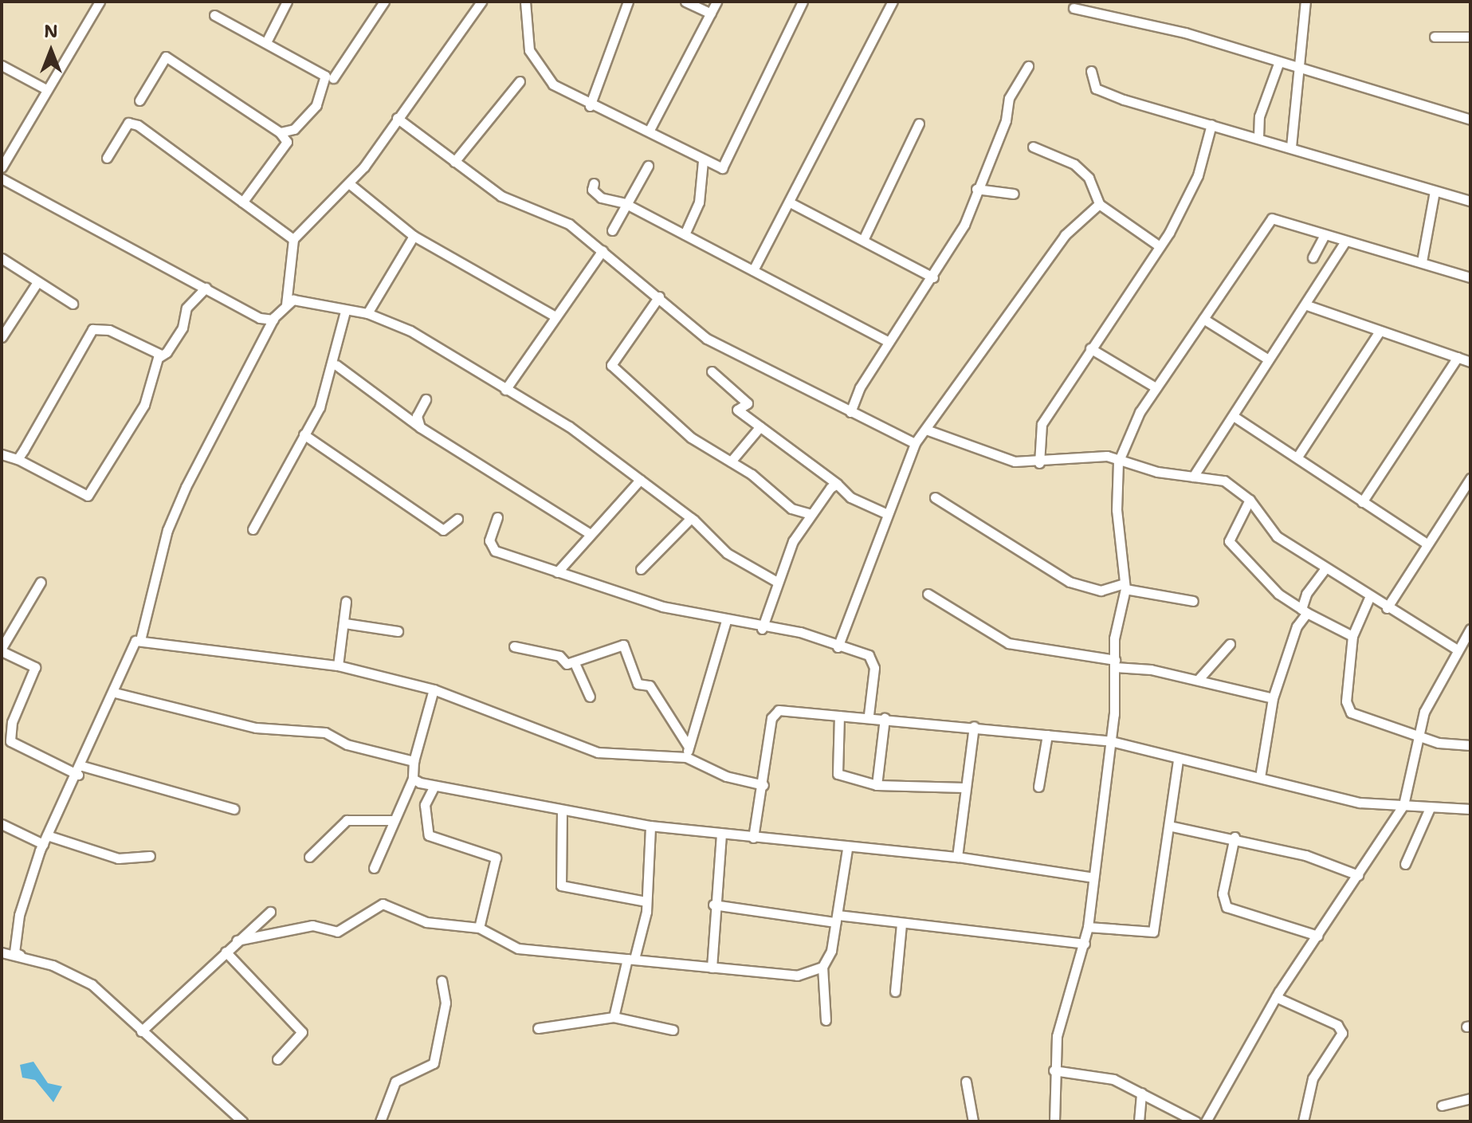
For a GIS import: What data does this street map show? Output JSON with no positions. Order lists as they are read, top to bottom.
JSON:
{
  "north": "top"
}
